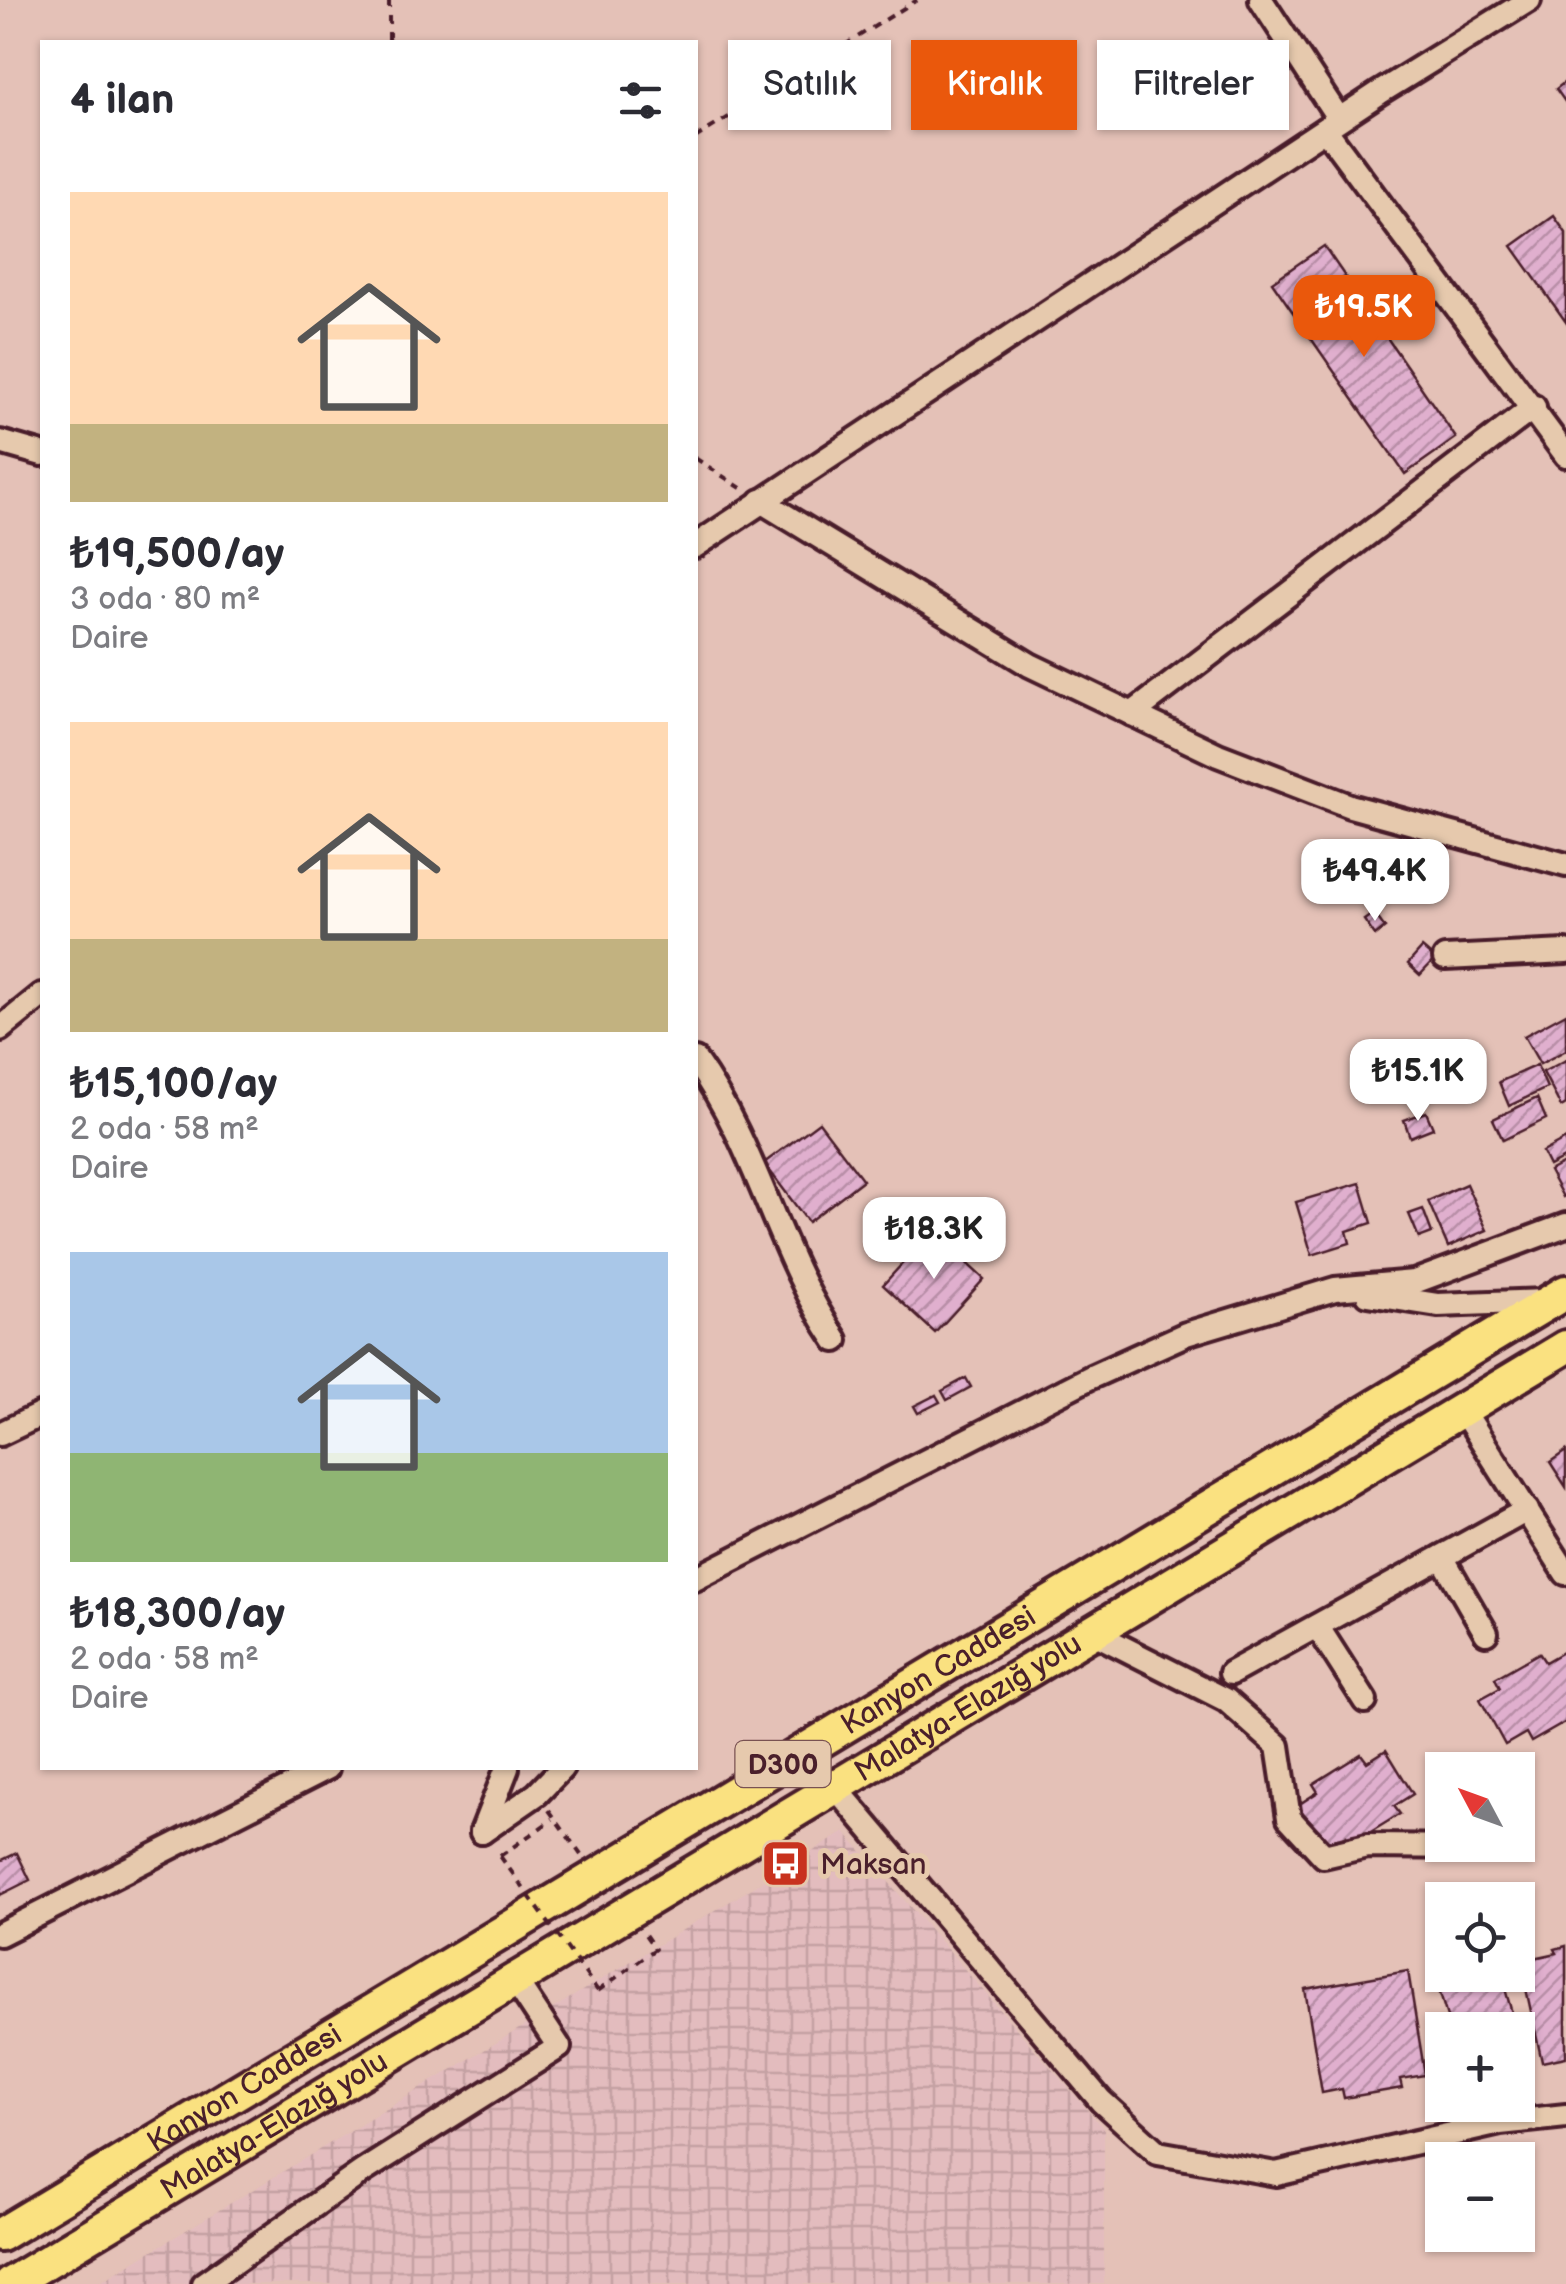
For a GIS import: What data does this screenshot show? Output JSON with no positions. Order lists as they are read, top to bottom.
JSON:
{
  "streets": {
    "highway": ["Kanyon Caddesi", "Malatya-Elazığ yolu", "D300"]
  },
  "places": {
    "bus stop": ["Maksan"]
  },
  "north": "top left",
  "page": {
    "chip": ["Satılık", "Kiralık", "Filtreler"],
    "heading": "4 ilan",
    "list": [
      {
        "name": "₺19,500/ay",
        "note": "3 oda · 80 m² · Daire"
      },
      {
        "name": "₺15,100/ay",
        "note": "2 oda · 58 m² · Daire"
      },
      {
        "name": "₺18,300/ay",
        "note": "2 oda · 58 m² · Daire"
      }
    ],
    "price": [
      "₺19.5K",
      "₺49.4K",
      "₺15.1K",
      "₺18.3K"
    ],
    "map_buttons": ["+", "−"]
  }
}
